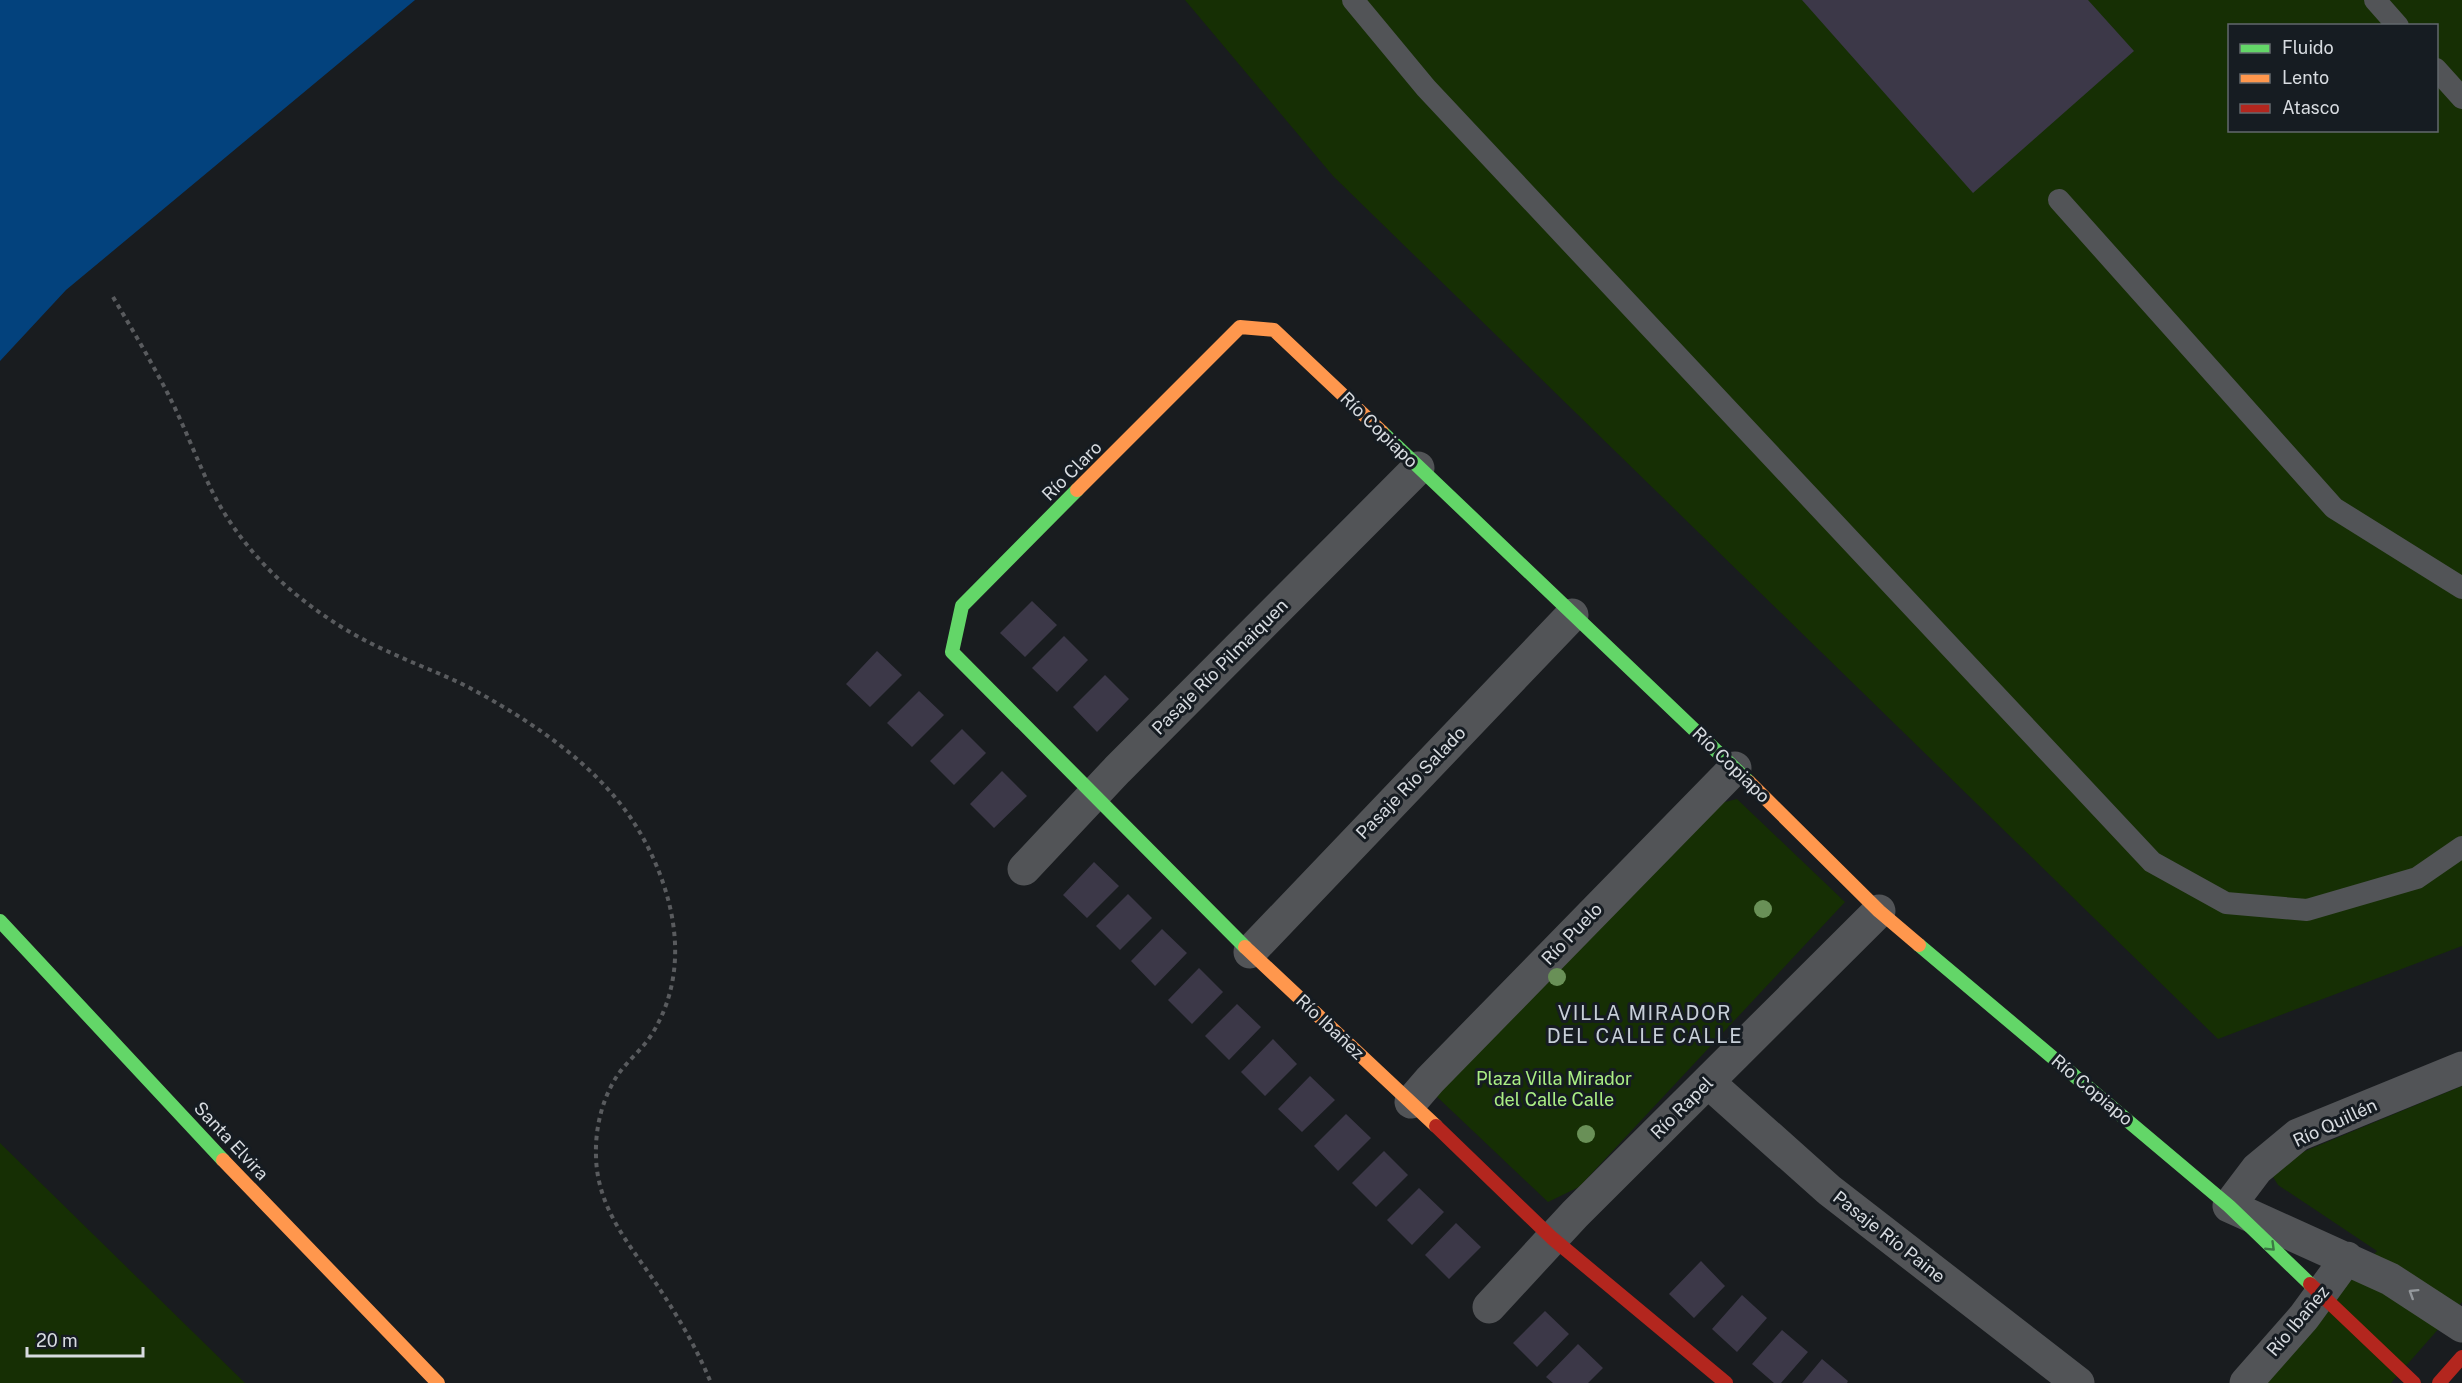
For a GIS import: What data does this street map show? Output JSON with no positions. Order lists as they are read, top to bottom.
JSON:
{
  "streets": {
    "street": [
      "Río Copiapo",
      "Río Claro",
      "Pasaje Río Pilmaiquen",
      "Pasaje Río Salado",
      "Río Puelo",
      "Río Ibañez",
      "Río Rapel",
      "Río Quillén",
      "Santa Elvira",
      "Pasaje Río Paine"
    ]
  },
  "crossings": [
    ["Río Copiapo", "Río Claro"],
    ["Río Copiapo", "Pasaje Río Pilmaiquen"],
    ["Río Copiapo", "Pasaje Río Salado"],
    ["Río Copiapo", "Río Puelo"],
    ["Río Copiapo", "Río Ibañez"],
    ["Río Copiapo", "Río Rapel"],
    ["Río Copiapo", "Río Quillén"],
    ["Río Claro", "Río Ibañez"],
    ["Pasaje Río Pilmaiquen", "Río Ibañez"],
    ["Pasaje Río Salado", "Río Ibañez"],
    ["Río Puelo", "Río Ibañez"],
    ["Río Ibañez", "Río Rapel"],
    ["Río Rapel", "Pasaje Río Paine"]
  ],
  "districts": ["VILLA MIRADOR DEL CALLE CALLE"],
  "parks": ["Plaza Villa Mirador del Calle Calle"],
  "legend": ["Fluido", "Lento", "Atasco"],
  "scale_bar": "20 m"
}
